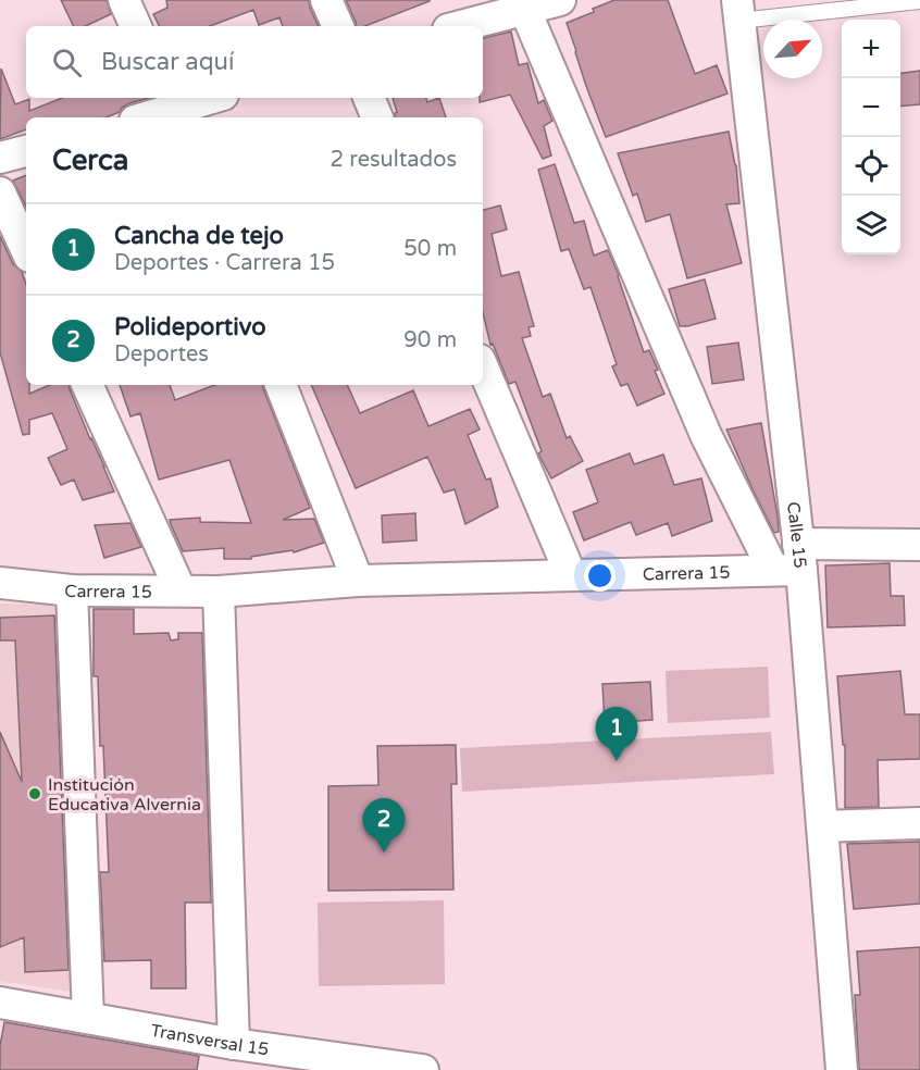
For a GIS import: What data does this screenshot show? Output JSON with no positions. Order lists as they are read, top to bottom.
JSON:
{
  "streets": {
    "street": ["Calle 15", "Carrera 15", "Transversal 15"]
  },
  "crossings": [
    ["Calle 15", "Carrera 15"]
  ],
  "places": ["Institución Educativa Alvernia"],
  "north": "top right",
  "page": {
    "map_buttons": ["+", "−"],
    "search": "Buscar aquí",
    "heading": ["Cerca", "2 resultados"],
    "list": [
      {
        "mark": "1",
        "name": "Cancha de tejo",
        "note": "Deportes · Carrera 15",
        "value": "50 m"
      },
      {
        "mark": "2",
        "name": "Polideportivo",
        "note": "Deportes",
        "value": "90 m"
      }
    ],
    "pins": ["1", "2"]
  }
}
